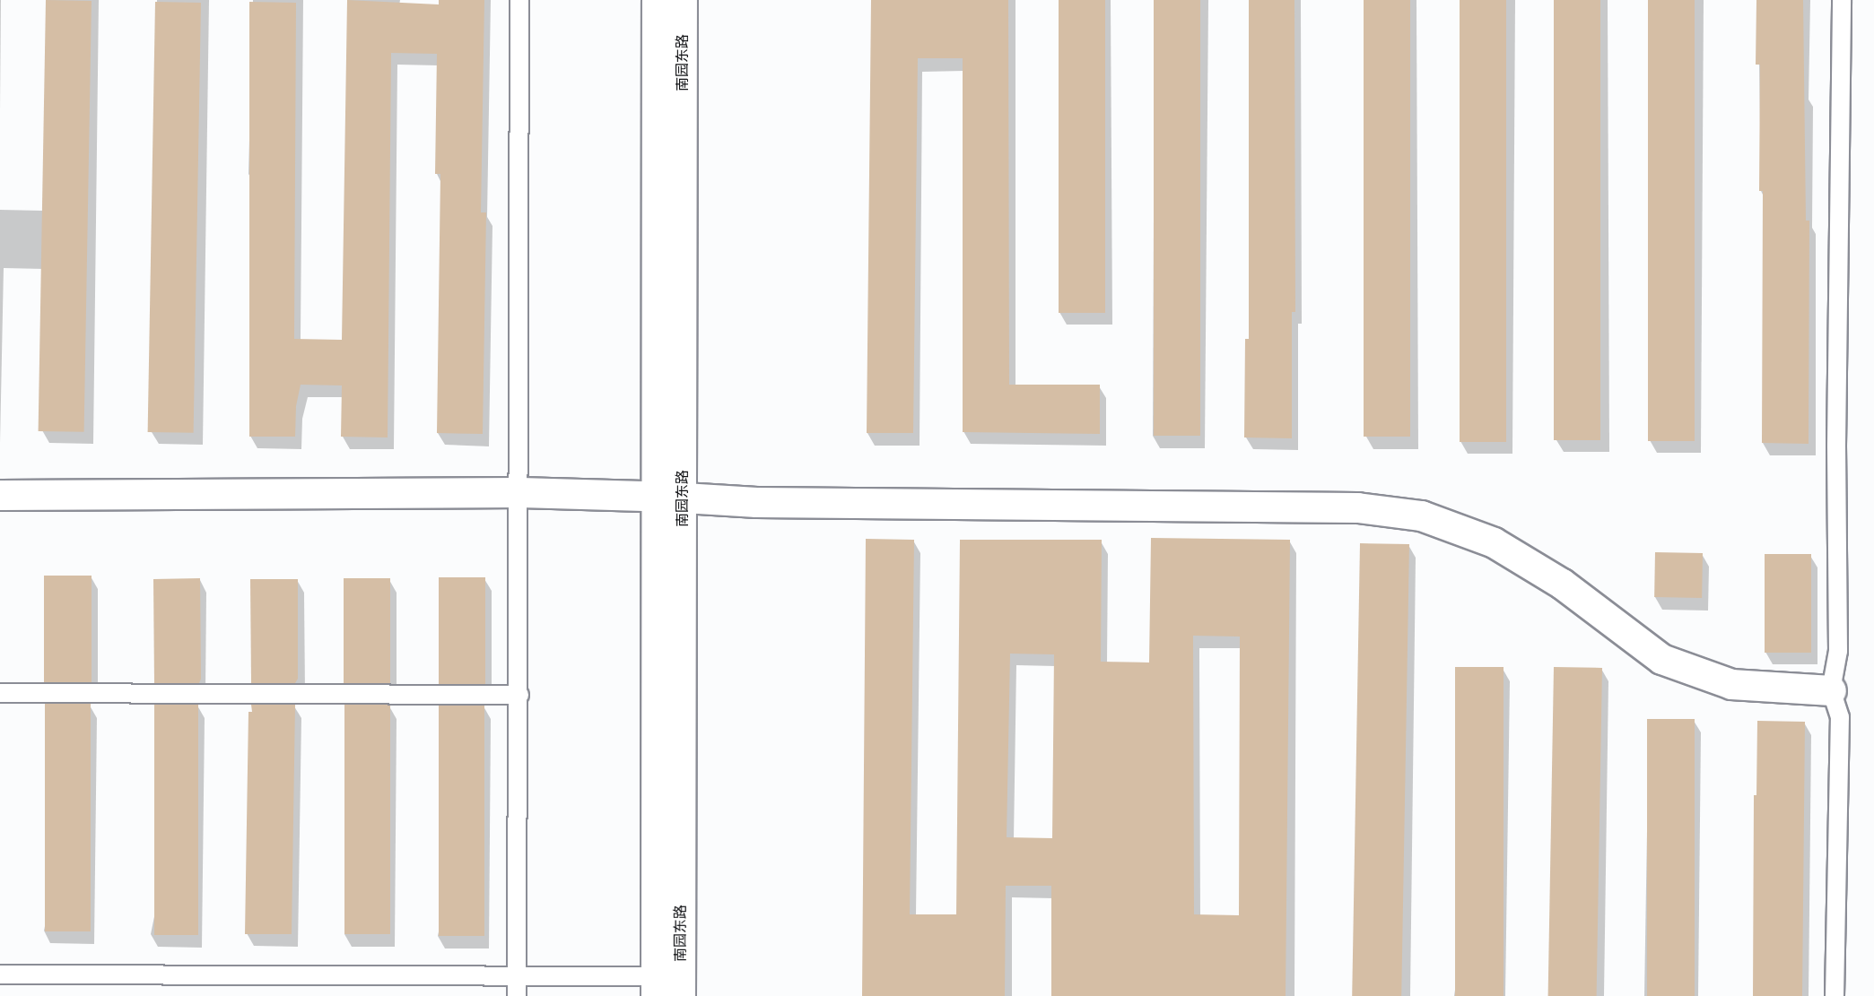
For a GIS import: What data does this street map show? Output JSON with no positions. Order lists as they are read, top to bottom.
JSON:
{
  "streets": {
    "main road": ["南园东路"]
  }
}
